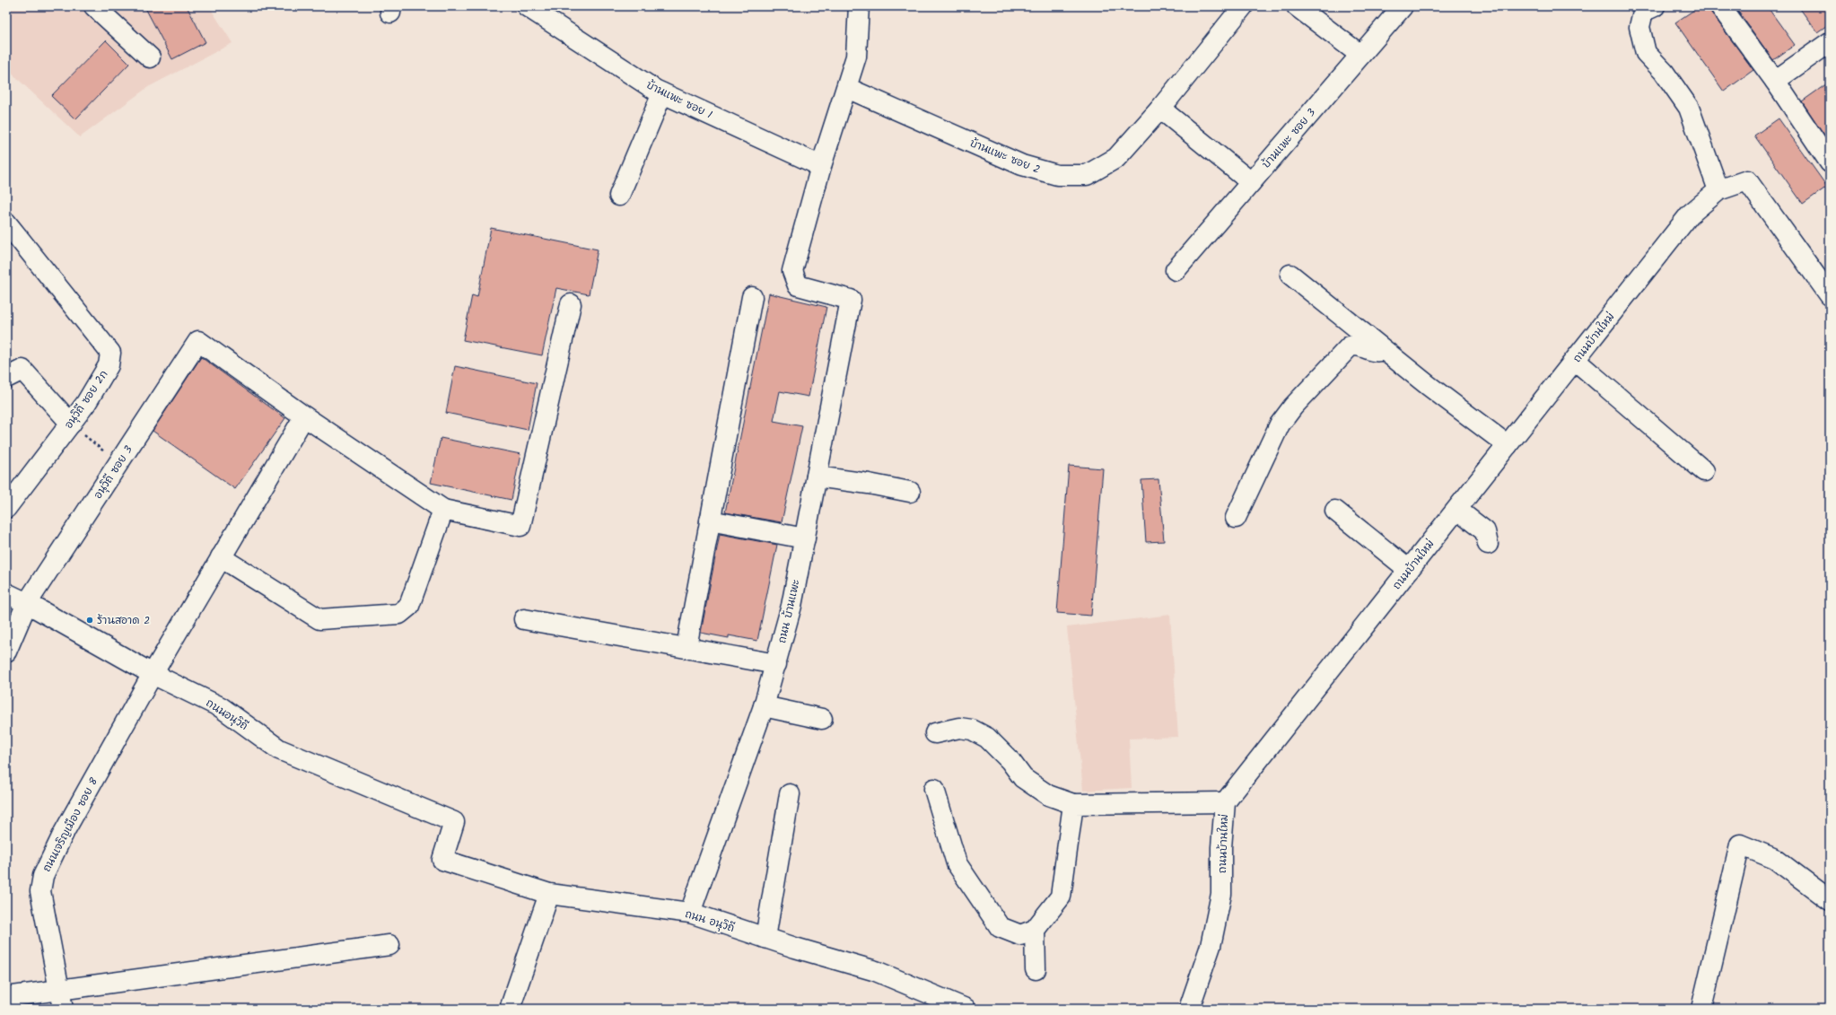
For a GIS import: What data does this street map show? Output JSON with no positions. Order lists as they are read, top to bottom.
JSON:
{
  "streets": {
    "street": [
      "บ้านแพะ ซอย 1",
      "บ้านแพะ ซอย 3",
      "บ้านแพะ ซอย 2",
      "ถนนบ้านใหม่",
      "อนุวิถี ซอย 2ก",
      "อนุวิถี ซอย 3",
      "ถนน บ้านแพะ",
      "ถนนอนุวิถี",
      "ถนนเจริญเมือง ซอย 8",
      "ถนน อนุวิถี"
    ]
  },
  "crossings": [
    ["บ้านแพะ ซอย 1", "ถนน บ้านแพะ"],
    ["อนุวิถี ซอย 3", "ถนนอนุวิถี"],
    ["อนุวิถี ซอย 3", "ถนนเจริญเมือง ซอย 8"],
    ["ถนน บ้านแพะ", "ถนน อนุวิถี"],
    ["ถนนอนุวิถี", "ถนนเจริญเมือง ซอย 8"],
    ["ถนนอนุวิถี", "ถนน อนุวิถี"]
  ],
  "places": ["ร้านสอาด 2"]
}
